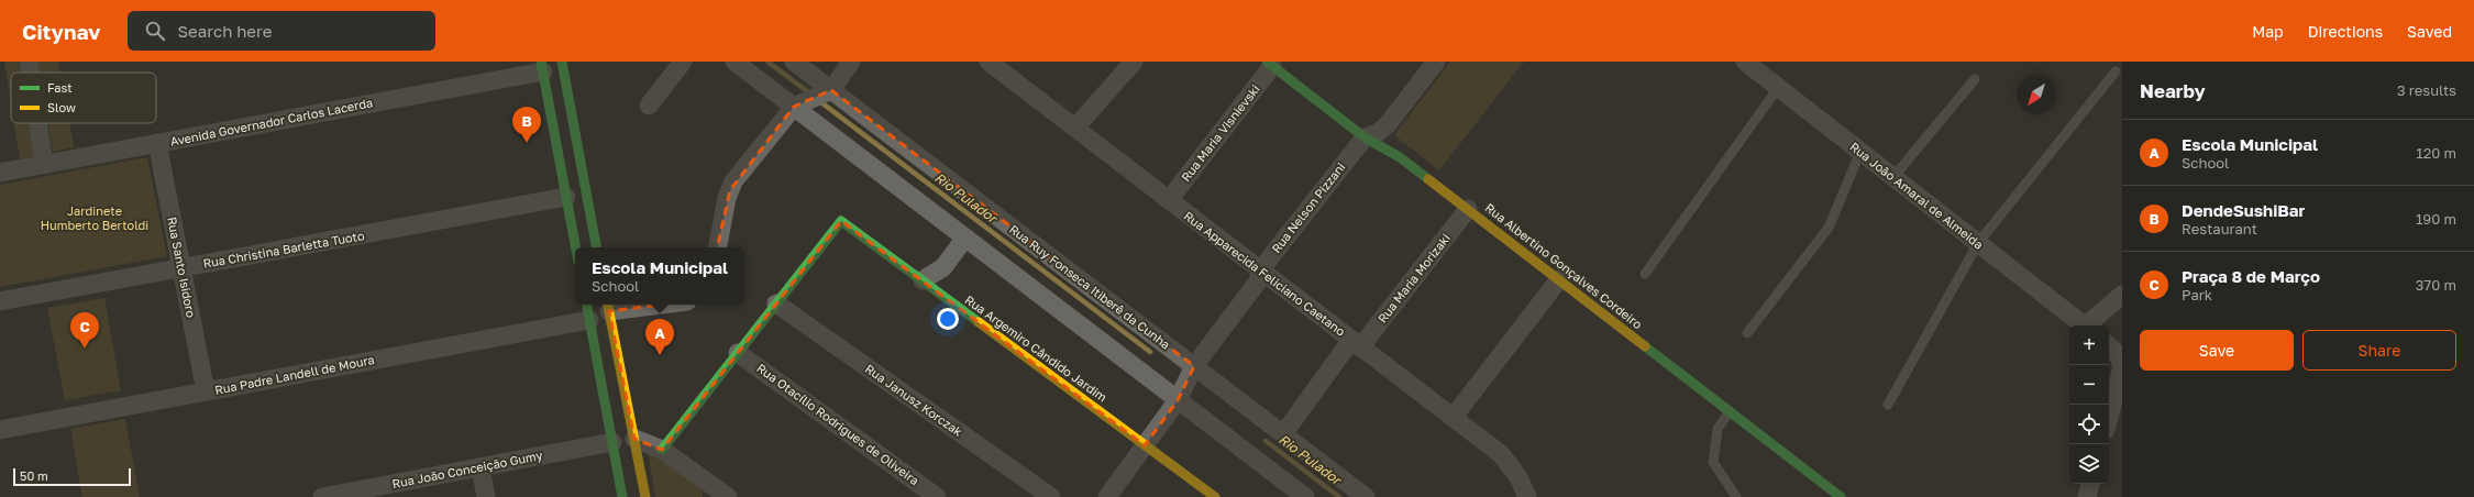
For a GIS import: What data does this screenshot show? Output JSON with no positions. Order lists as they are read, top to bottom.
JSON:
{
  "streets": {
    "street": [
      "Avenida Governador Carlos Lacerda",
      "Rua Maria Visnievski",
      "Rua João Amaral de Almeida",
      "Rua Nelson Pizzani",
      "Rua Christina Barletta Tuoto",
      "Rua Albertino Gonçalves Cordeiro",
      "Rua Santo Isidoro",
      "Rua Apparecida Feliciano Caetano",
      "Rua Maria Morizaki",
      "Rua Ruy Fonseca Itiberê da Cunha",
      "Rua Argemiro Cândido Jardim",
      "Rua Padre Landell de Moura",
      "Rua Janusz Korczak",
      "Rua Otacílio Rodrigues de Oliveira",
      "Rua João Conceição Gumy"
    ]
  },
  "crossings": [
    ["Avenida Governador Carlos Lacerda", "Rua Santo Isidoro"],
    ["Rua Maria Visnievski", "Rua Albertino Gonçalves Cordeiro"],
    ["Rua Maria Visnievski", "Rua Apparecida Feliciano Caetano"],
    ["Rua Nelson Pizzani", "Rua Albertino Gonçalves Cordeiro"],
    ["Rua Nelson Pizzani", "Rua Apparecida Feliciano Caetano"],
    ["Rua Nelson Pizzani", "Rua Ruy Fonseca Itiberê da Cunha"],
    ["Rua Nelson Pizzani", "Rua Argemiro Cândido Jardim"],
    ["Rua Christina Barletta Tuoto", "Rua Santo Isidoro"],
    ["Rua Albertino Gonçalves Cordeiro", "Rua Maria Morizaki"],
    ["Rua Santo Isidoro", "Rua Padre Landell de Moura"],
    ["Rua Apparecida Feliciano Caetano", "Rua Maria Morizaki"],
    ["Rua Maria Morizaki", "Rua Ruy Fonseca Itiberê da Cunha"],
    ["Rua Argemiro Cândido Jardim", "Rua Janusz Korczak"]
  ],
  "water": ["Rio Pulador"],
  "parks": ["Jardinete Humberto Bertoldi"],
  "legend": ["Fast", "Slow"],
  "scale_bar": "50 m",
  "north": "bottom left",
  "page": {
    "header": "Citynav",
    "search": "Search here",
    "nav": ["Map", "Directions", "Saved"],
    "heading": ["Nearby", "3 results"],
    "pins": ["B", "C", "A"],
    "list": [
      {
        "mark": "A",
        "name": "Escola Municipal",
        "note": "School",
        "value": "120 m"
      },
      {
        "mark": "B",
        "name": "DendeSushiBar",
        "note": "Restaurant",
        "value": "190 m"
      },
      {
        "mark": "C",
        "name": "Praça 8 de Março",
        "note": "Park",
        "value": "370 m"
      }
    ],
    "popup": ["Escola Municipal", "School"],
    "buttons": ["Save", "Share"],
    "map_buttons": ["+", "−"],
    "scale": "50 m"
  }
}
